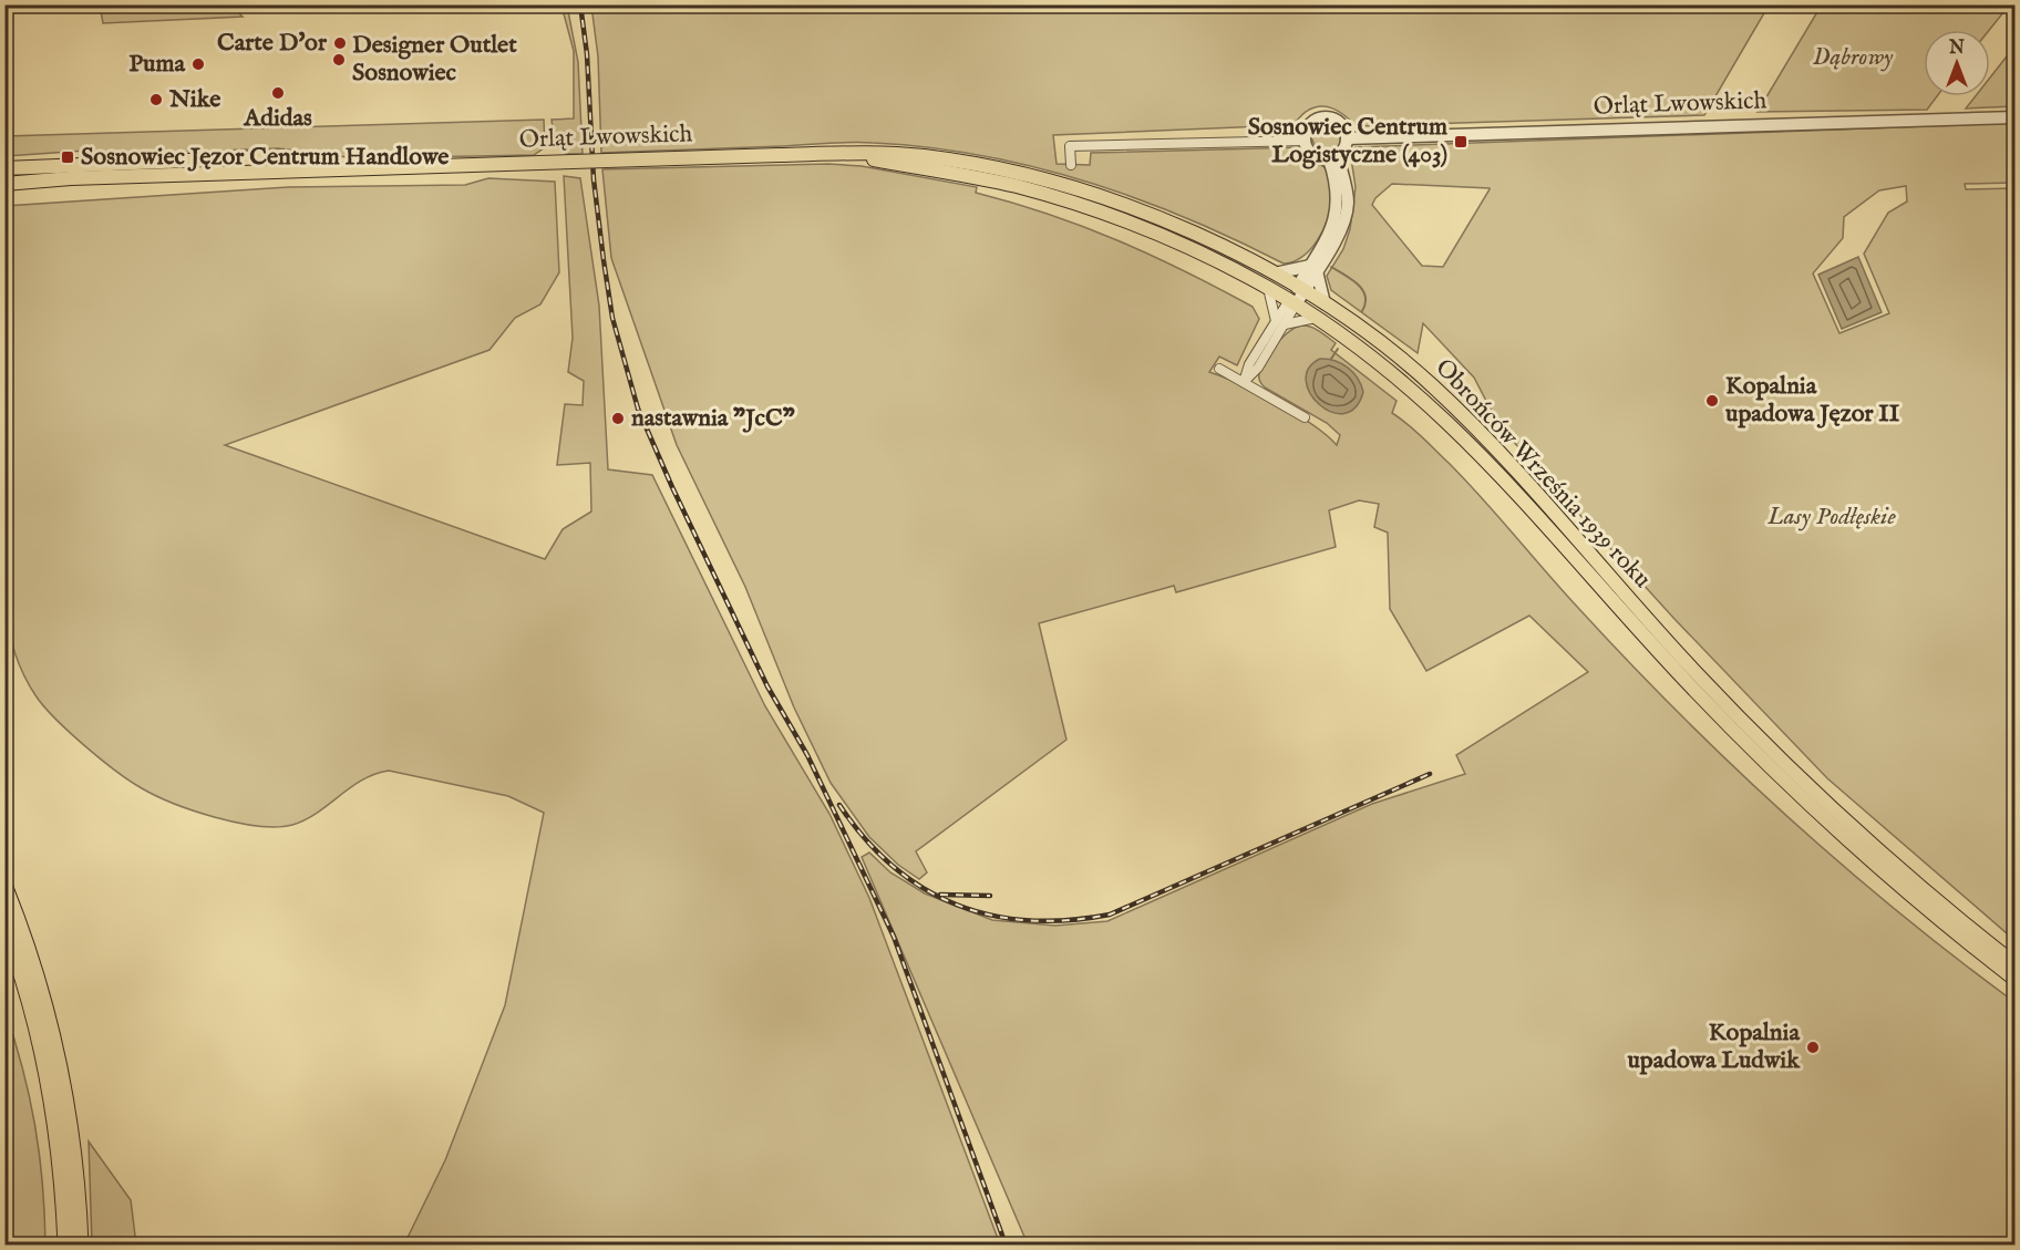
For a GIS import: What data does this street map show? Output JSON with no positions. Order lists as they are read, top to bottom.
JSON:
{
  "streets": {
    "main road": ["Orląt Lwowskich", "Obrońców Września 1939 roku"]
  },
  "crossings": [
    ["Orląt Lwowskich", "Obrońców Września 1939 roku"]
  ],
  "parks": ["Dąbrowy", "Lasy Podłęskie"],
  "places": {
    "other": [
      "Carte D'or",
      "Designer Outlet Sosnowiec",
      "Puma",
      "Adidas",
      "Nike",
      "Kopalnia upadowa Jęzor II",
      "nastawnia \"JcC\"",
      "Kopalnia upadowa Ludwik"
    ],
    "transit": ["Sosnowiec Centrum Logistyczne (403)", "Sosnowiec Jęzor Centrum Handlowe"]
  },
  "north": "top"
}
